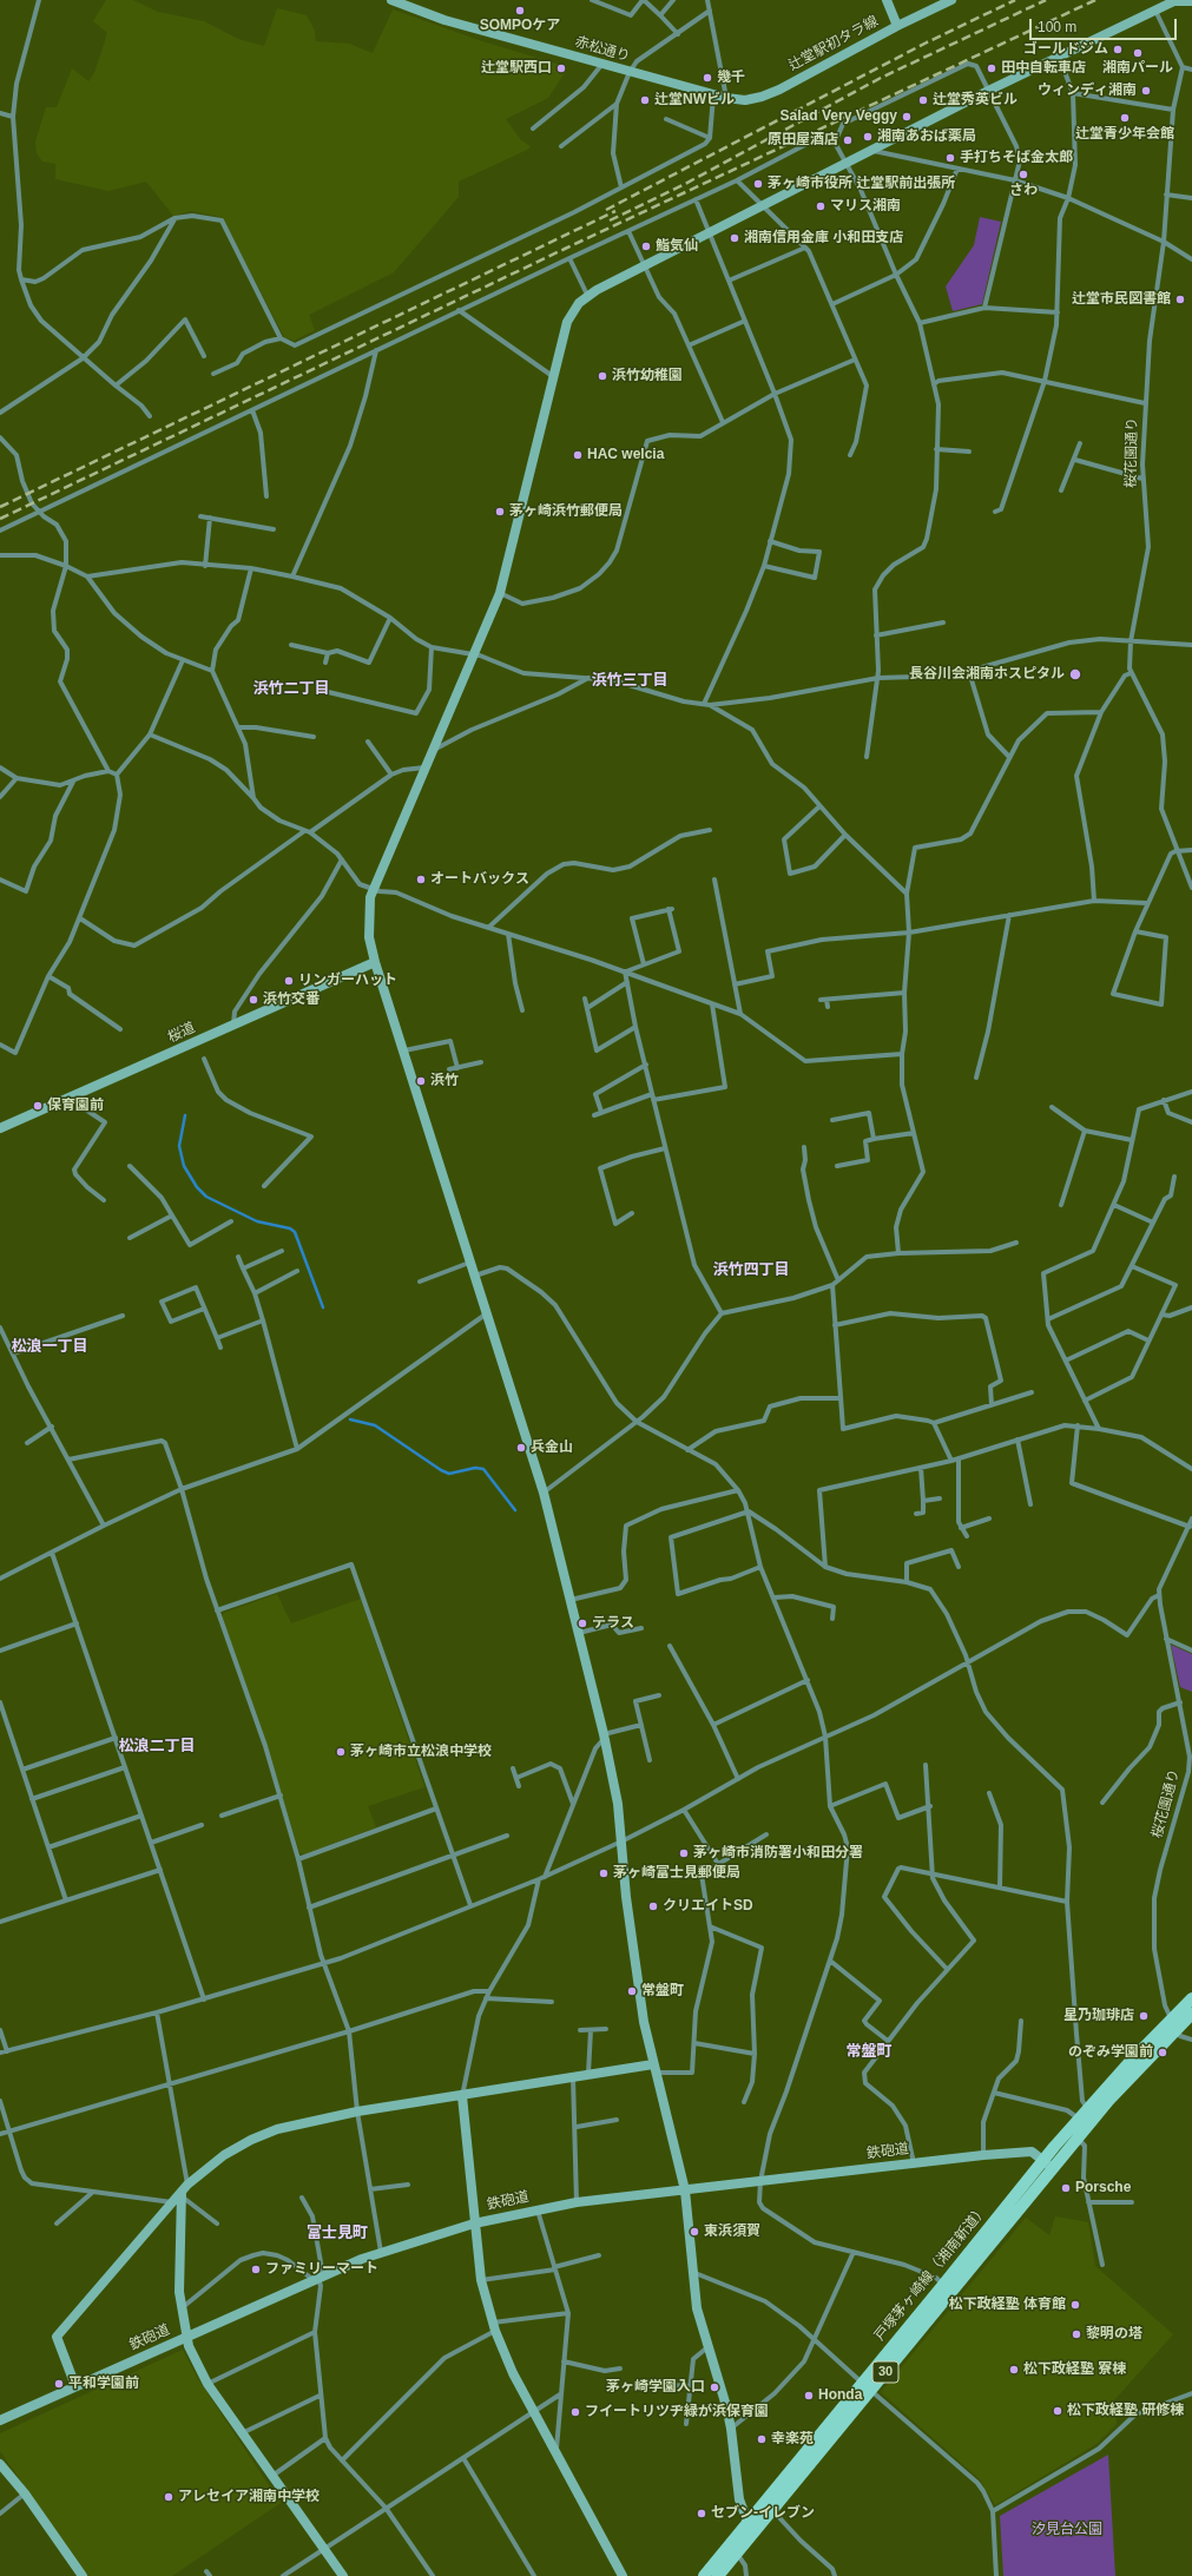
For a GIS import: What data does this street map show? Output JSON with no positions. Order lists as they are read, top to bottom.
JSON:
{
  "streets": {
    "main road": ["戸塚茅ヶ崎線（湘南新道）", "30"],
    "street": [
      "辻堂駅初タラ線",
      "赤松通り",
      "桜花園通り",
      "桜道",
      "鉄砲道"
    ]
  },
  "crossings": [
    ["辻堂駅初タラ線", "赤松通り"],
    ["桜花園通り", "戸塚茅ヶ崎線（湘南新道）"],
    ["鉄砲道", "戸塚茅ヶ崎線（湘南新道）"]
  ],
  "districts": [
    "浜竹三丁目",
    "浜竹二丁目",
    "浜竹四丁目",
    "松浪一丁目",
    "松浪二丁目",
    "常盤町",
    "富士見町"
  ],
  "parks": ["汐見台公園"],
  "places": [
    "SOMPOケア",
    "ゴールドジム",
    "湘南パール",
    "辻堂駅西口",
    "田中自転車店",
    "幾千",
    "ウィンディ湘南",
    "辻堂NWビル",
    "辻堂秀英ビル",
    "Salad Very Veggy",
    "辻堂青少年会館",
    "湘南あおば薬局",
    "原田屋酒店",
    "手打ちそば金太郎",
    "さわ",
    "茅ヶ崎市役所 辻堂駅前出張所",
    "マリス湘南",
    "湘南信用金庫 小和田支店",
    "鮨気仙",
    "辻堂市民図書館",
    "浜竹幼稚園",
    "HAC welcia",
    "茅ヶ崎浜竹郵便局",
    "長谷川会湘南ホスピタル",
    "オートバックス",
    "リンガーハット",
    "浜竹交番",
    "浜竹",
    "保育園前",
    "兵金山",
    "テラス",
    "茅ヶ崎市立松浪中学校",
    "茅ヶ崎市消防署小和田分署",
    "茅ヶ崎富士見郵便局",
    "クリエイトSD",
    "常盤町",
    "星乃珈琲店",
    "のぞみ学園前",
    "Porsche",
    "東浜須賀",
    "ファミリーマート",
    "松下政経塾 体育館",
    "黎明の塔",
    "松下政経塾 寮棟",
    "平和学園前",
    "茅ヶ崎学園入口",
    "Honda",
    "松下政経塾 研修棟",
    "フイートリツヂ緑が浜保育園",
    "幸楽苑",
    "アレセイア湘南中学校",
    "セブン-イレブン"
  ],
  "scale_bar": "100 m"
}
